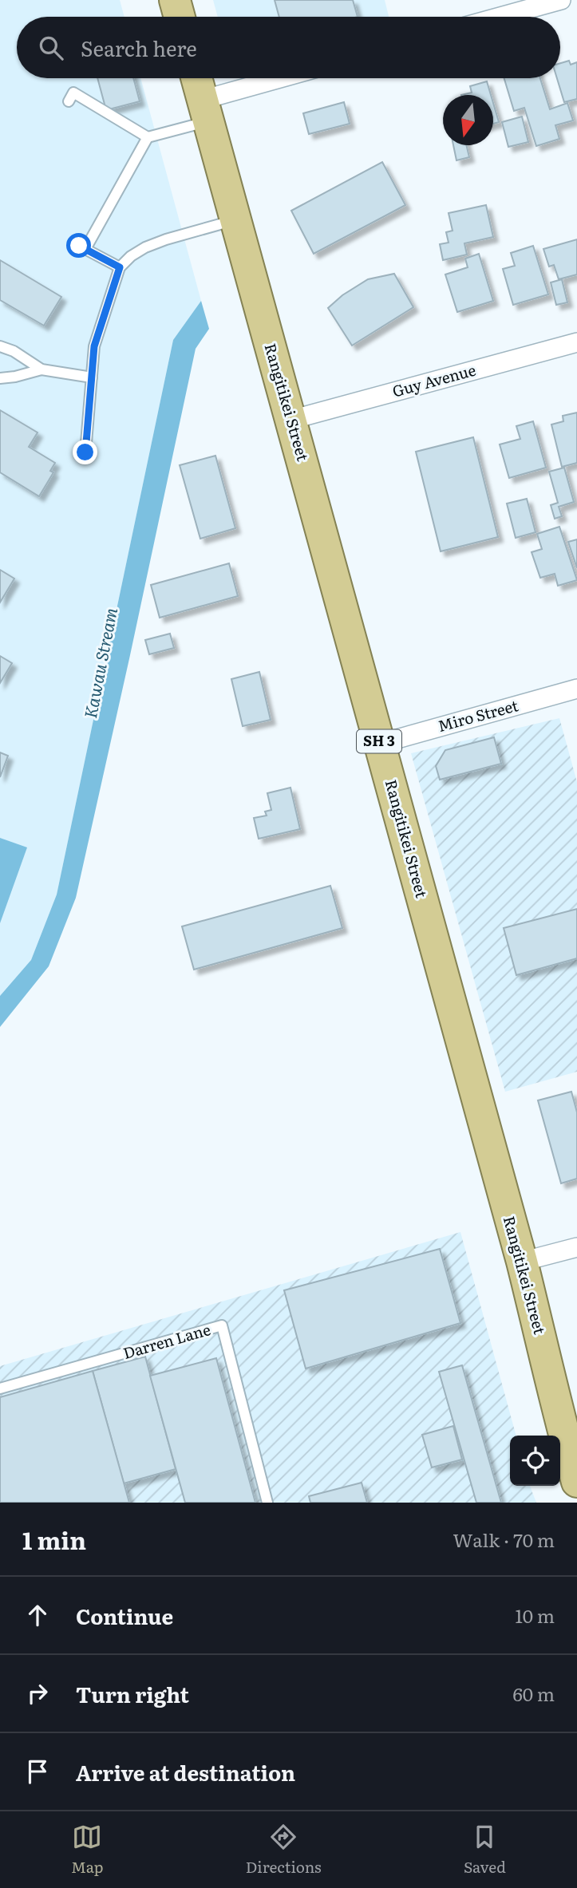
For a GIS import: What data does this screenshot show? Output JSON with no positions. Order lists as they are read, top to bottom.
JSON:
{
  "streets": {
    "highway": ["Rangitikei Street", "SH 3"],
    "street": ["Guy Avenue", "Miro Street"],
    "lane": ["Darren Lane"]
  },
  "crossings": [
    ["Guy Avenue", "Rangitikei Street"],
    ["Rangitikei Street", "Miro Street"]
  ],
  "water": ["Kawau Stream"],
  "north": "bottom",
  "page": {
    "search": "Search here",
    "heading": ["1 min", "Walk · 70 m"],
    "list": [
      ["Continue", "10 m"],
      ["Turn right", "60 m"],
      "Arrive at destination"
    ],
    "nav": ["Map", "Directions", "Saved"]
  }
}
